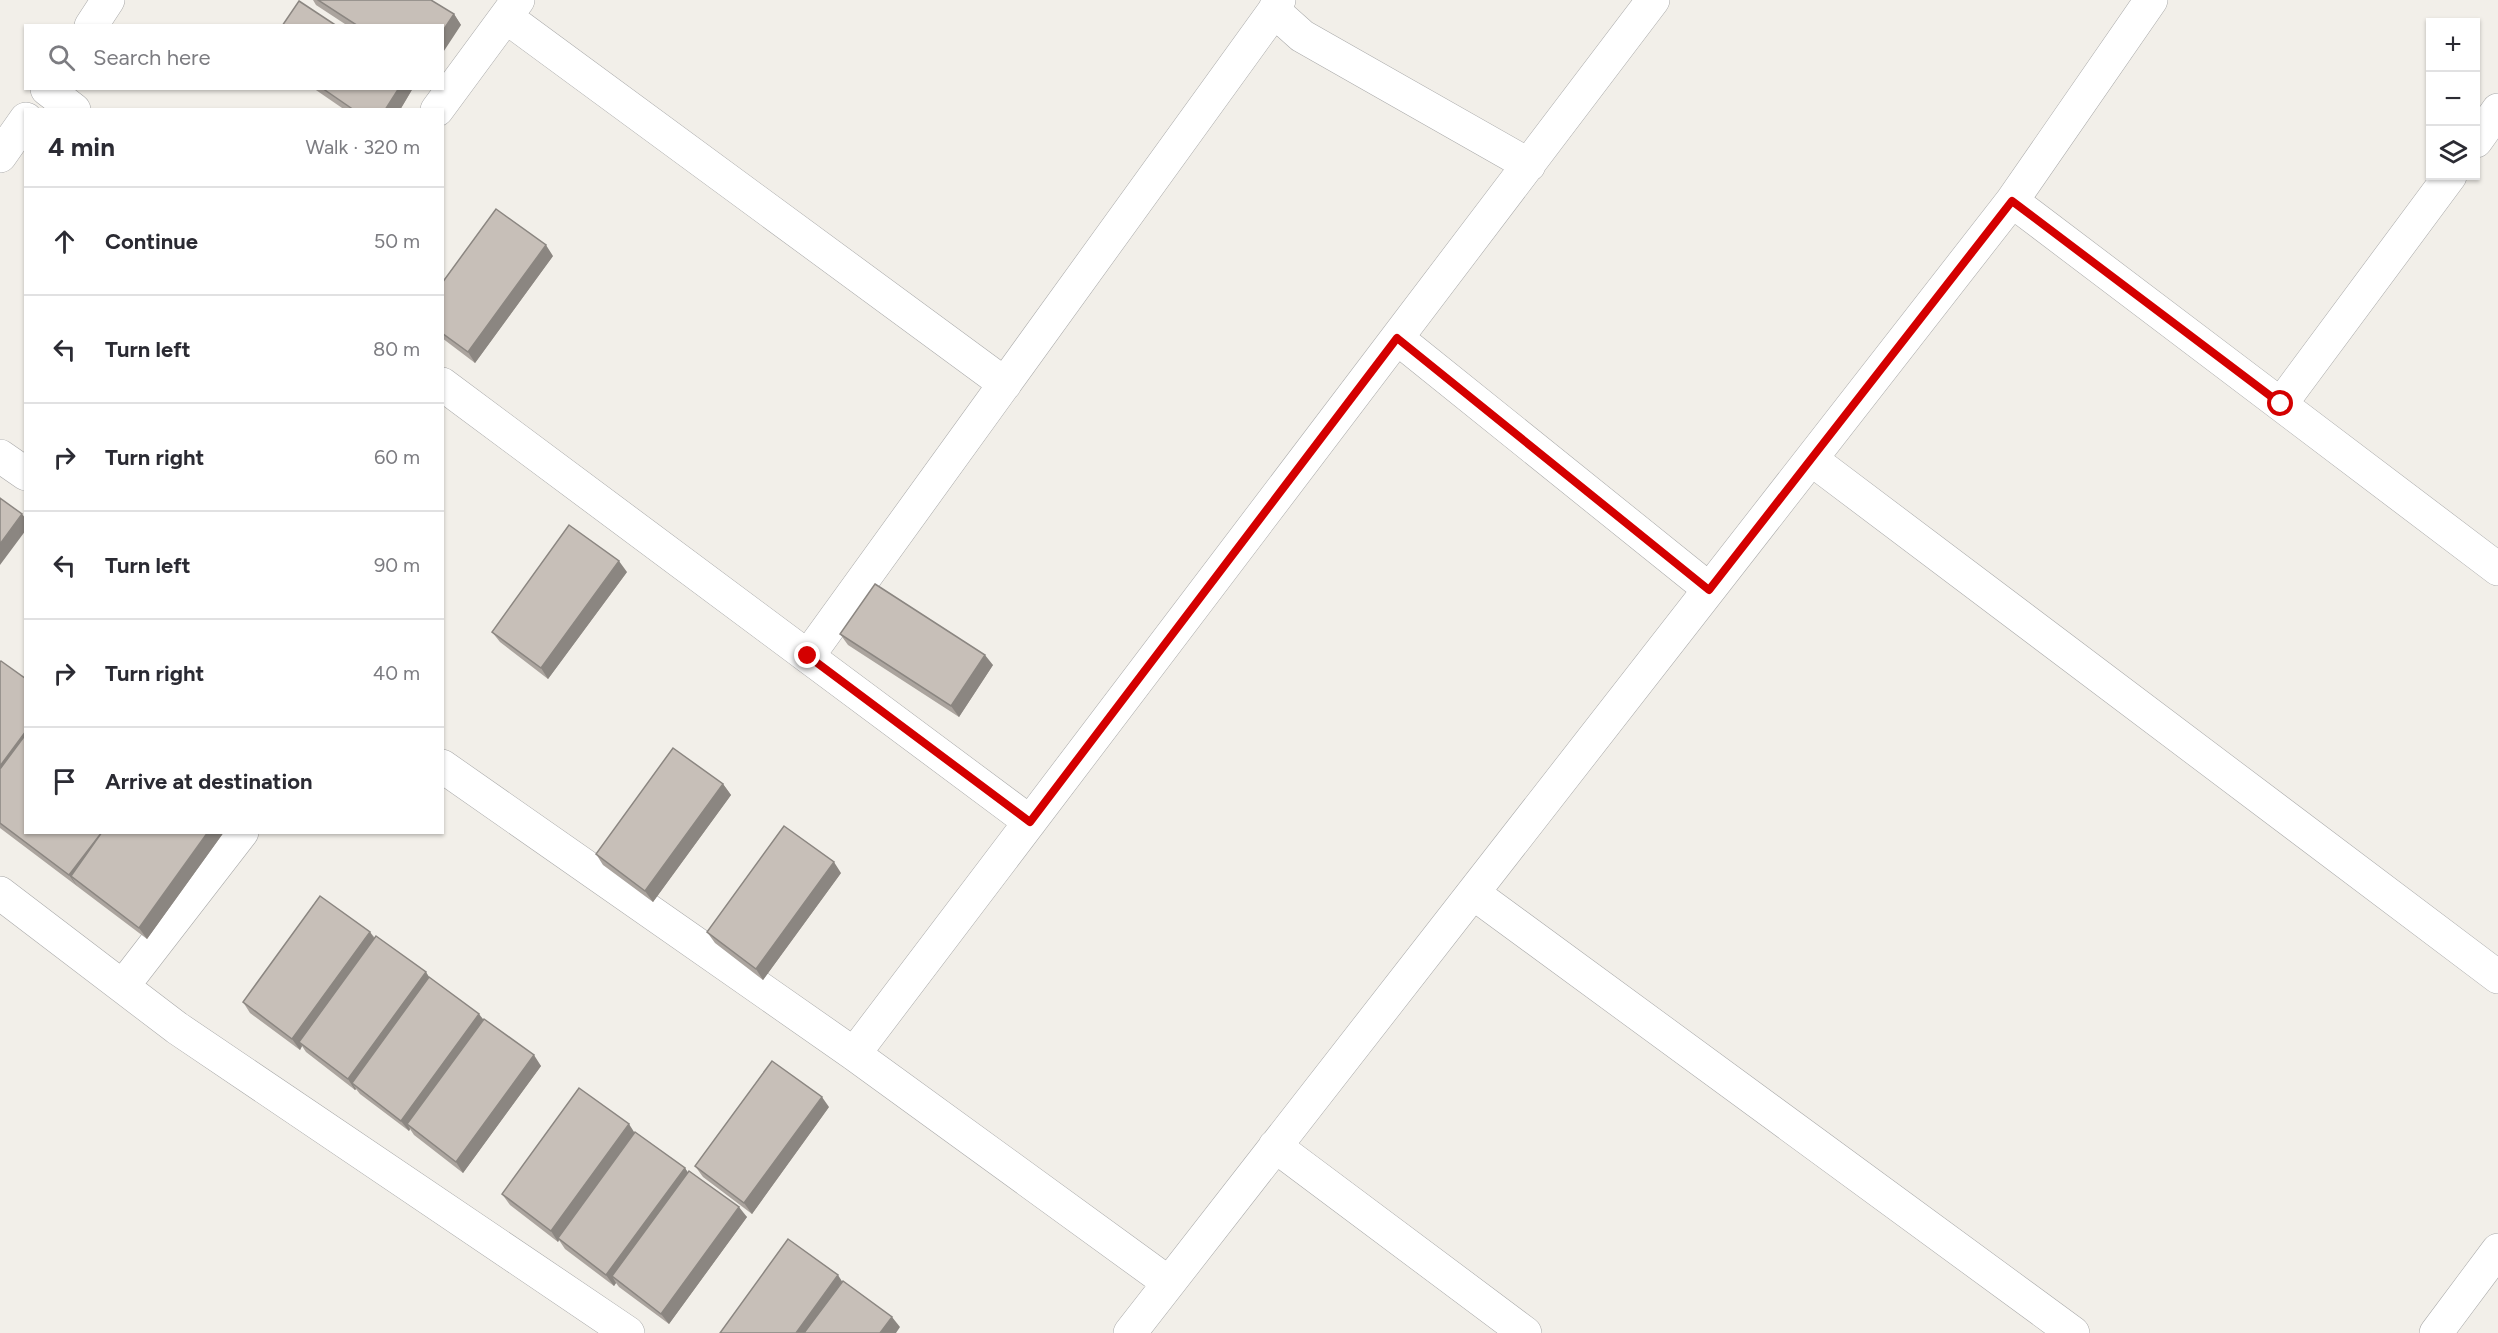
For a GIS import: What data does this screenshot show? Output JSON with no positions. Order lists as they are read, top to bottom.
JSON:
{
  "page": {
    "map_buttons": ["+", "−"],
    "search": "Search here",
    "heading": ["4 min", "Walk · 320 m"],
    "list": [
      ["Continue", "50 m"],
      ["Turn left", "80 m"],
      ["Turn right", "60 m"],
      ["Turn left", "90 m"],
      ["Turn right", "40 m"],
      "Arrive at destination"
    ]
  }
}
